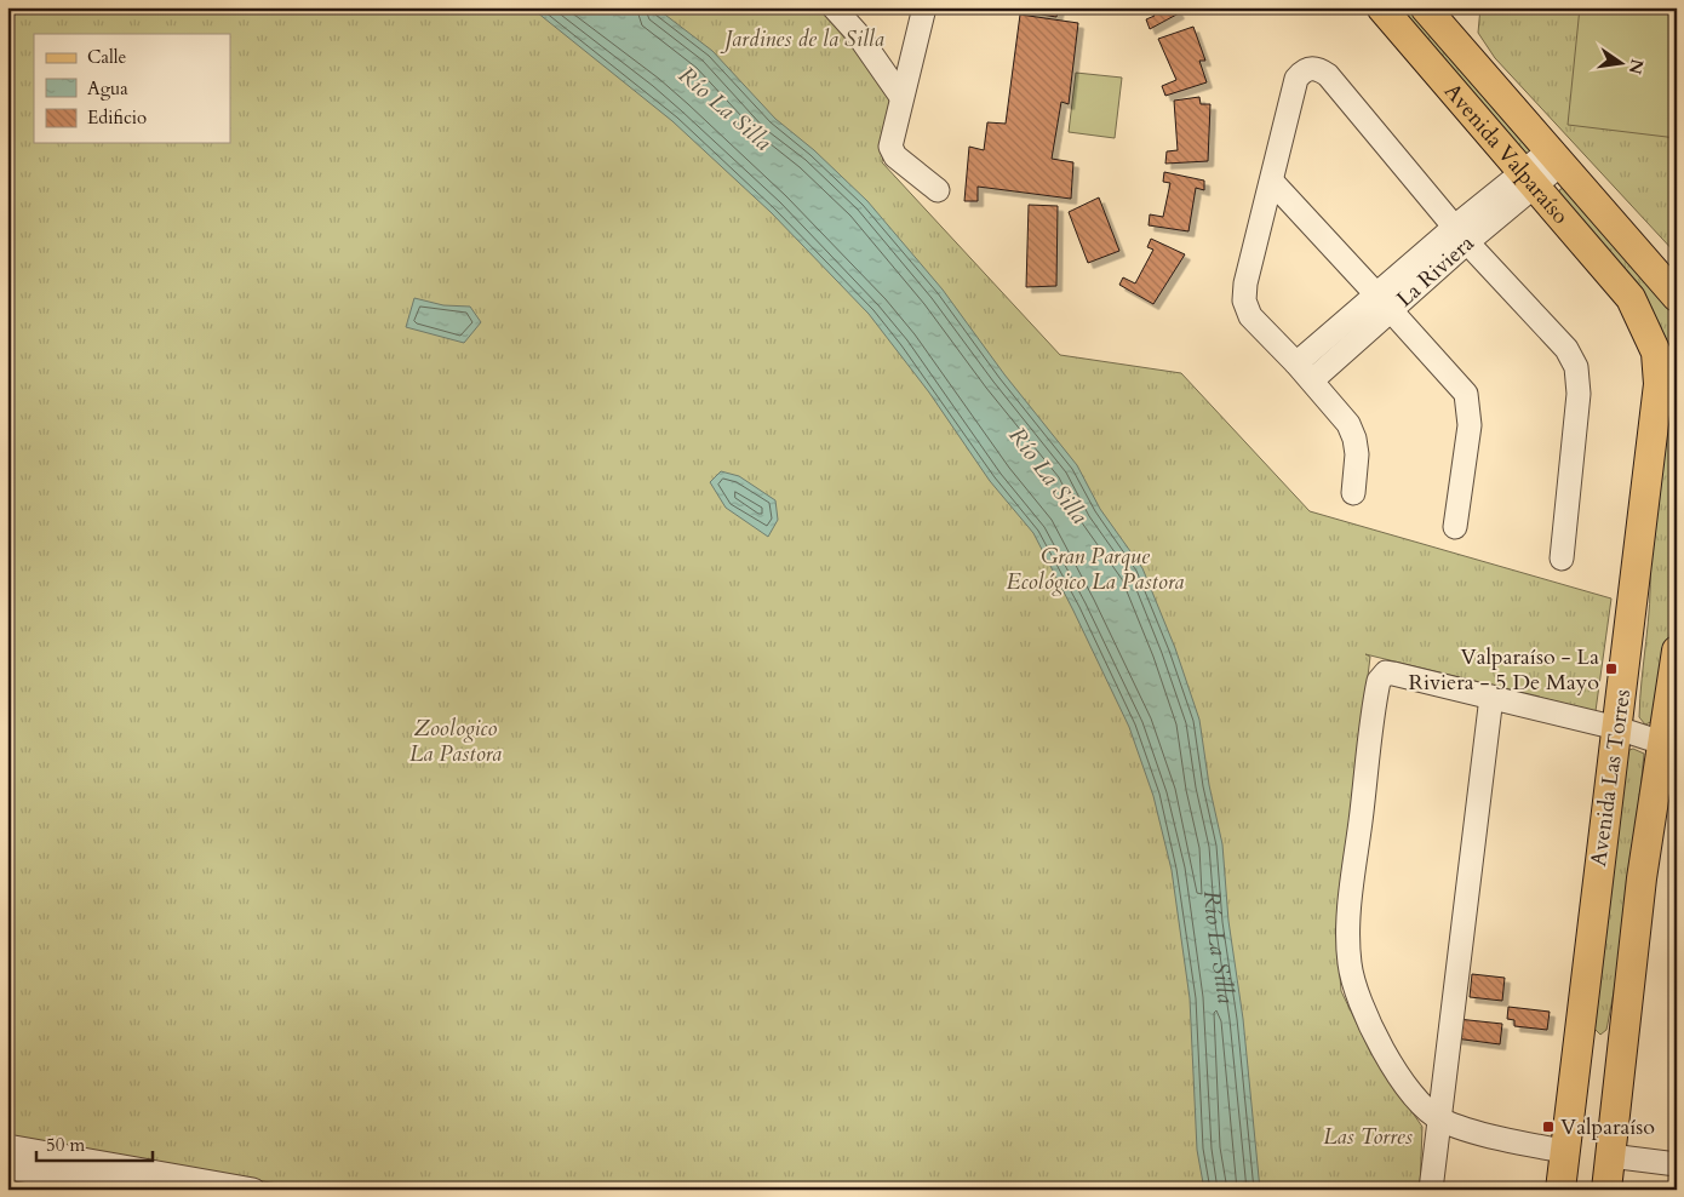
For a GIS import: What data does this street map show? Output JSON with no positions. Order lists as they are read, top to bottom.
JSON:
{
  "streets": {
    "main road": ["Avenida Valparaíso", "Avenida Las Torres"],
    "street": ["La Riviera"]
  },
  "crossings": [
    ["Avenida Valparaíso", "La Riviera"],
    ["Avenida Valparaíso", "Avenida Las Torres"]
  ],
  "water": ["Río La Silla"],
  "parks": [
    "Jardines de la Silla",
    "Gran Parque Ecológico La Pastora",
    "Zoologico La Pastora",
    "Las Torres"
  ],
  "places": {
    "transit": ["Valparaíso - La Riviera - 5 De Mayo", "Valparaíso"]
  },
  "legend": ["Calle", "Agua", "Edificio"],
  "scale_bar": "50 m",
  "north": "right"
}
